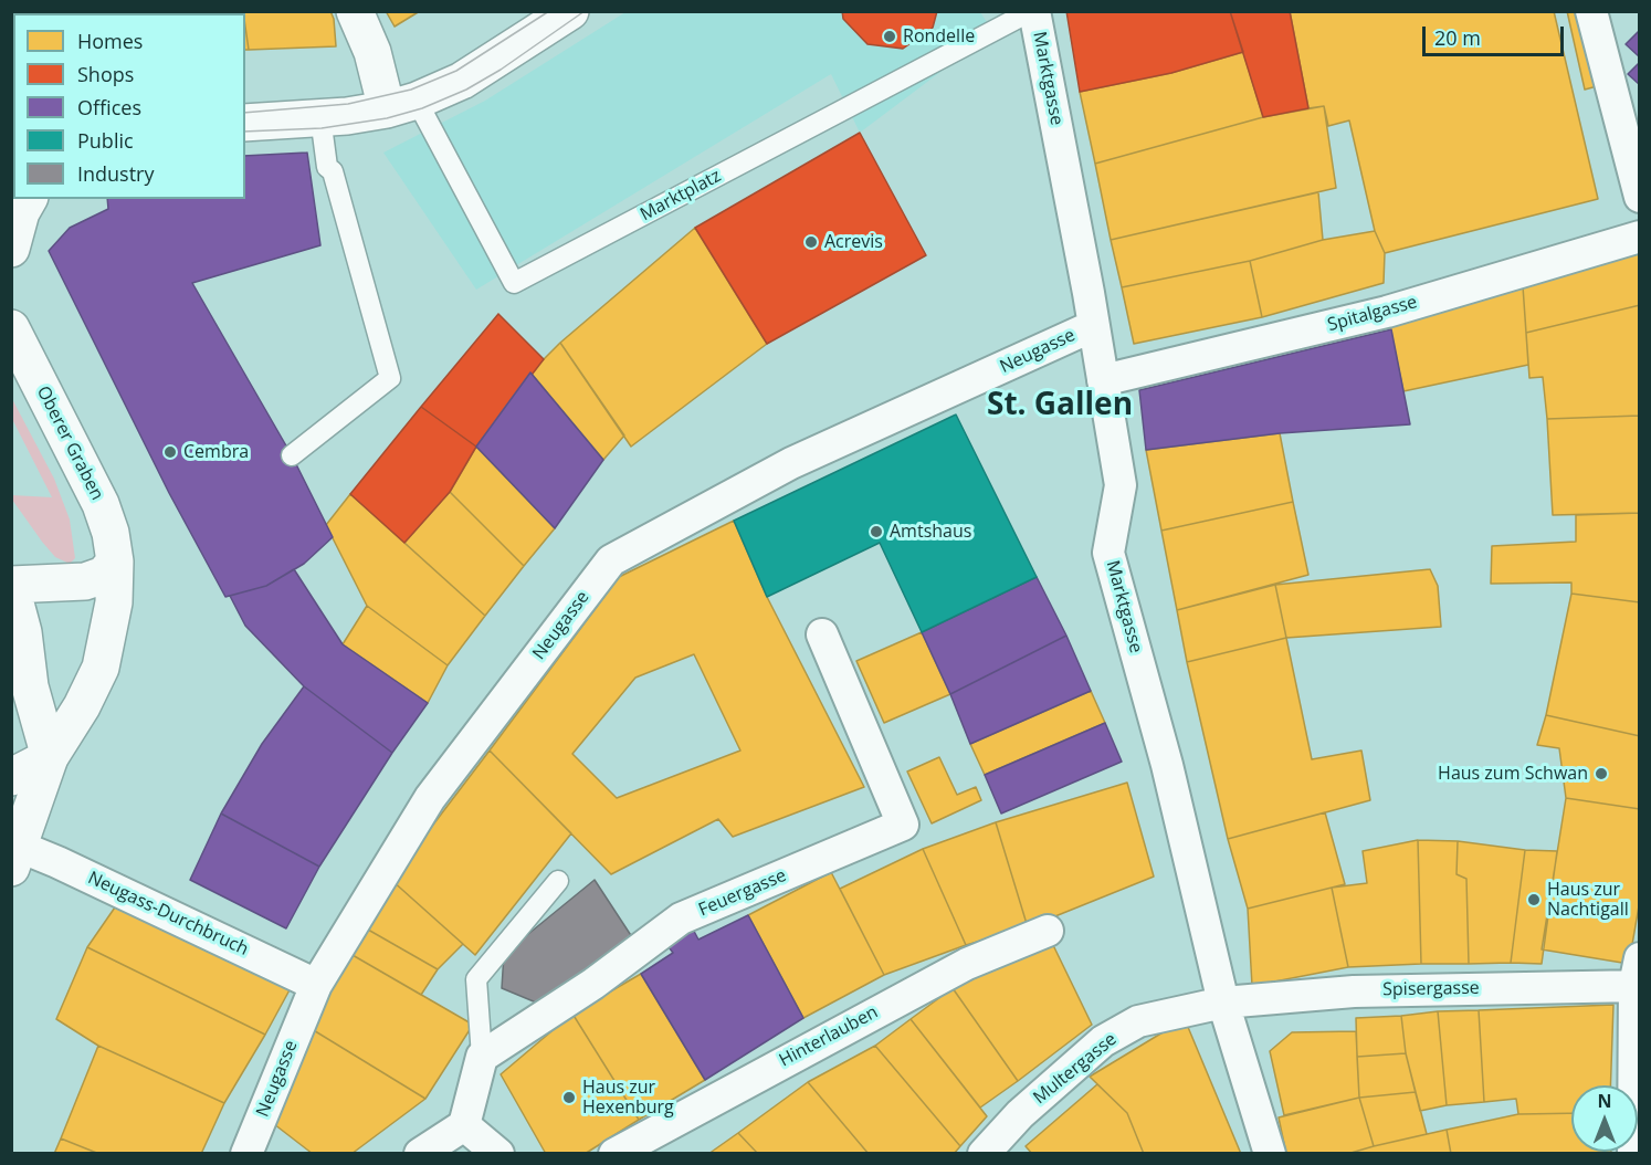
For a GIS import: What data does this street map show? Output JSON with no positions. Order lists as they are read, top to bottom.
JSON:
{
  "streets": {
    "main road": ["Oberer Graben"],
    "street": [
      "Marktgasse",
      "Spitalgasse",
      "Neugasse",
      "Feuergasse",
      "Neugass-Durchbruch",
      "Spisergasse",
      "Hinterlauben",
      "Multergasse"
    ],
    "lane": ["Marktplatz"]
  },
  "crossings": [
    ["Marktgasse", "Marktplatz"],
    ["Marktgasse", "Spitalgasse"],
    ["Marktgasse", "Neugasse"],
    ["Marktgasse", "Spisergasse"],
    ["Marktgasse", "Multergasse"],
    ["Neugasse", "Neugass-Durchbruch"],
    ["Oberer Graben", "Neugass-Durchbruch"],
    ["Spisergasse", "Multergasse"]
  ],
  "districts": ["St. Gallen"],
  "places": [
    "Rondelle",
    "Acrevis",
    "Cembra",
    "Amtshaus",
    "Haus zum Schwan",
    "Haus zur Nachtigall",
    "Haus zur Hexenburg"
  ],
  "legend": [
    "Homes",
    "Shops",
    "Offices",
    "Public",
    "Industry"
  ],
  "scale_bar": "20 m",
  "north": "top"
}
